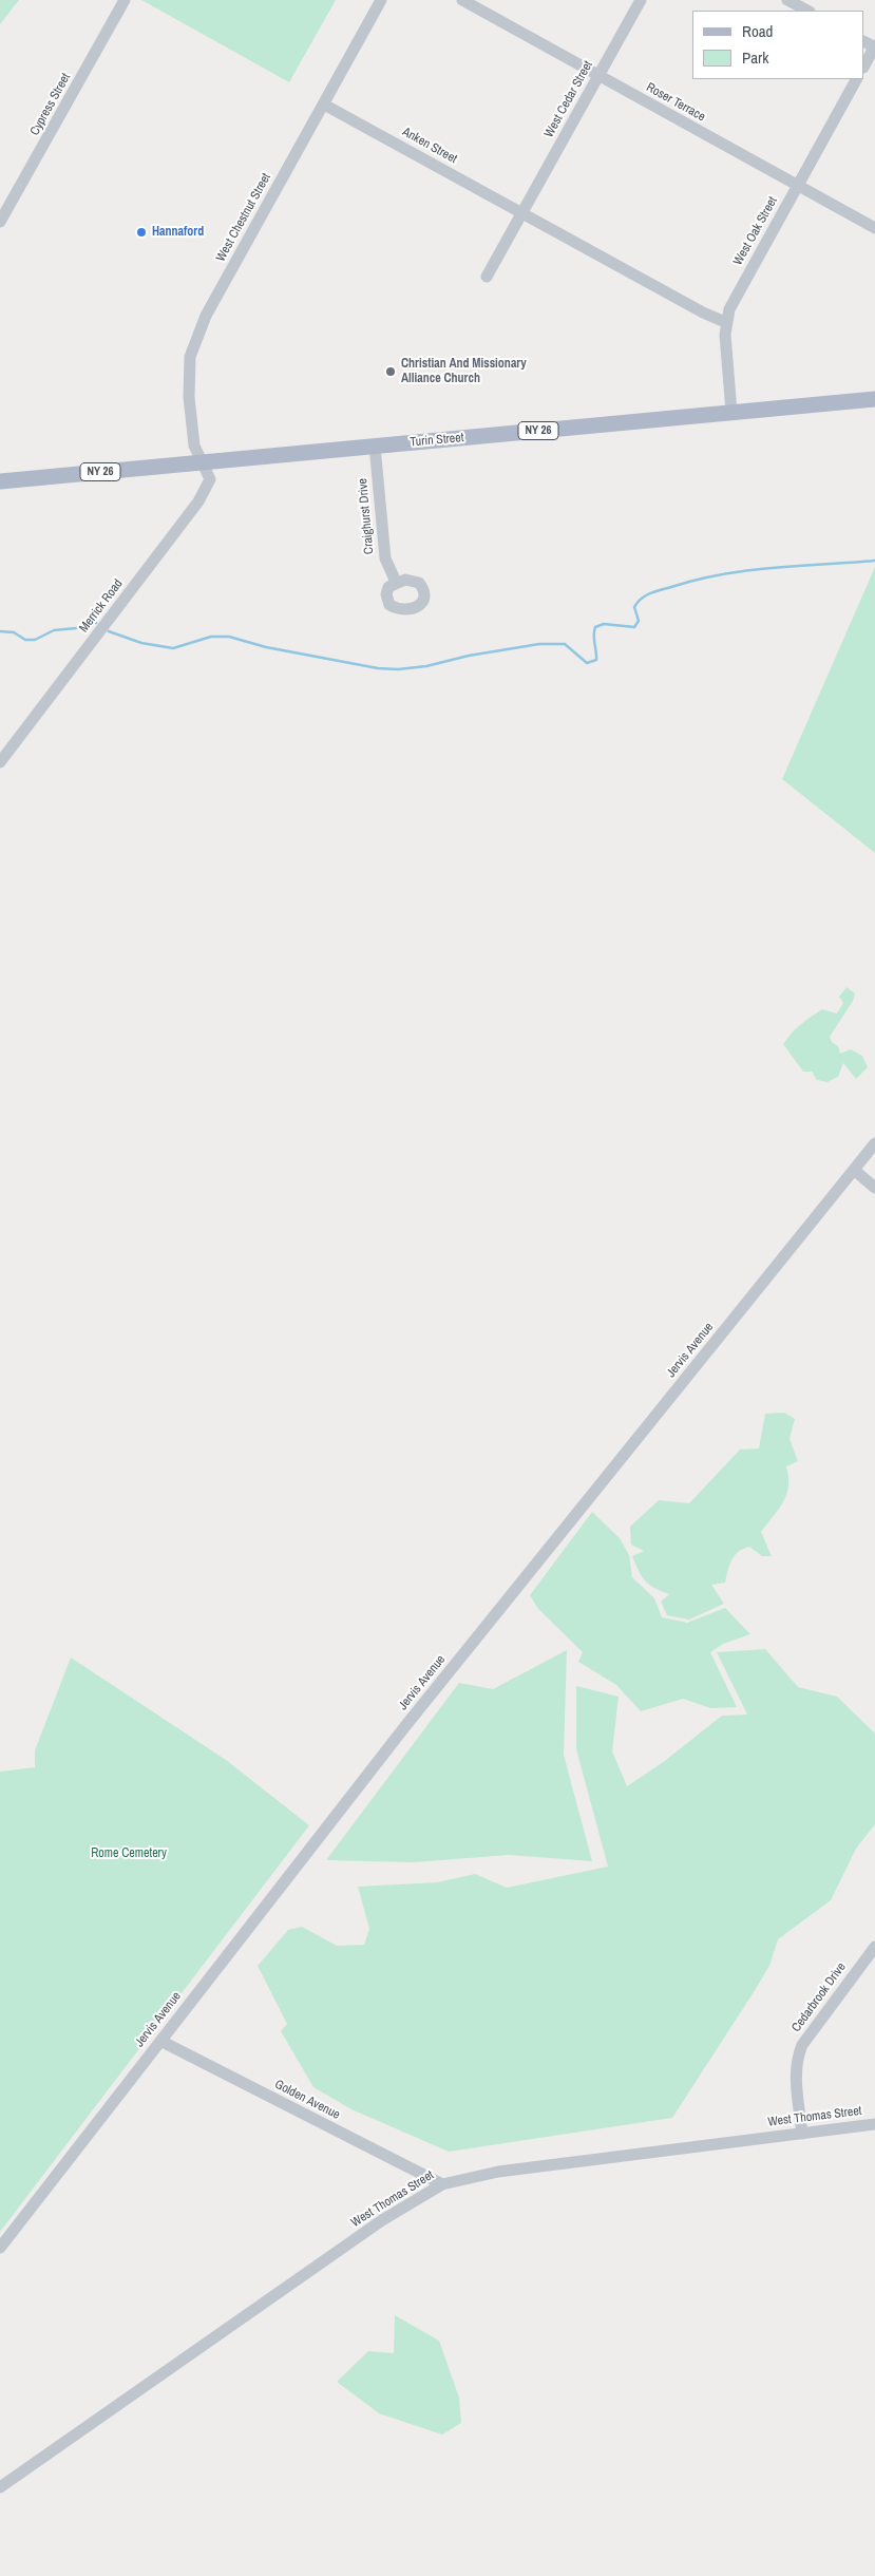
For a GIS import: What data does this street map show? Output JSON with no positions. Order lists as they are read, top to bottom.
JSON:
{
  "streets": {
    "main road": ["NY 26", "Turin Street"],
    "street": [
      "West Cedar Street",
      "Roser Terrace",
      "Cypress Street",
      "Anken Street",
      "West Chestnut Street",
      "West Oak Street",
      "Craighurst Drive",
      "Merrick Road",
      "Jervis Avenue",
      "Cedarbrook Drive",
      "Golden Avenue",
      "West Thomas Street"
    ]
  },
  "crossings": [
    ["West Cedar Street", "Roser Terrace"],
    ["West Cedar Street", "Anken Street"],
    ["Roser Terrace", "West Oak Street"],
    ["Anken Street", "West Chestnut Street"],
    ["West Chestnut Street", "Turin Street"],
    ["West Chestnut Street", "Merrick Road"],
    ["West Oak Street", "Turin Street"],
    ["Turin Street", "Craighurst Drive"],
    ["Turin Street", "Merrick Road"],
    ["Jervis Avenue", "Golden Avenue"],
    ["Cedarbrook Drive", "West Thomas Street"],
    ["Golden Avenue", "West Thomas Street"]
  ],
  "parks": ["Rome Cemetery"],
  "places": ["Hannaford", "Christian And Missionary Alliance Church"],
  "legend": ["Road", "Park"]
}
